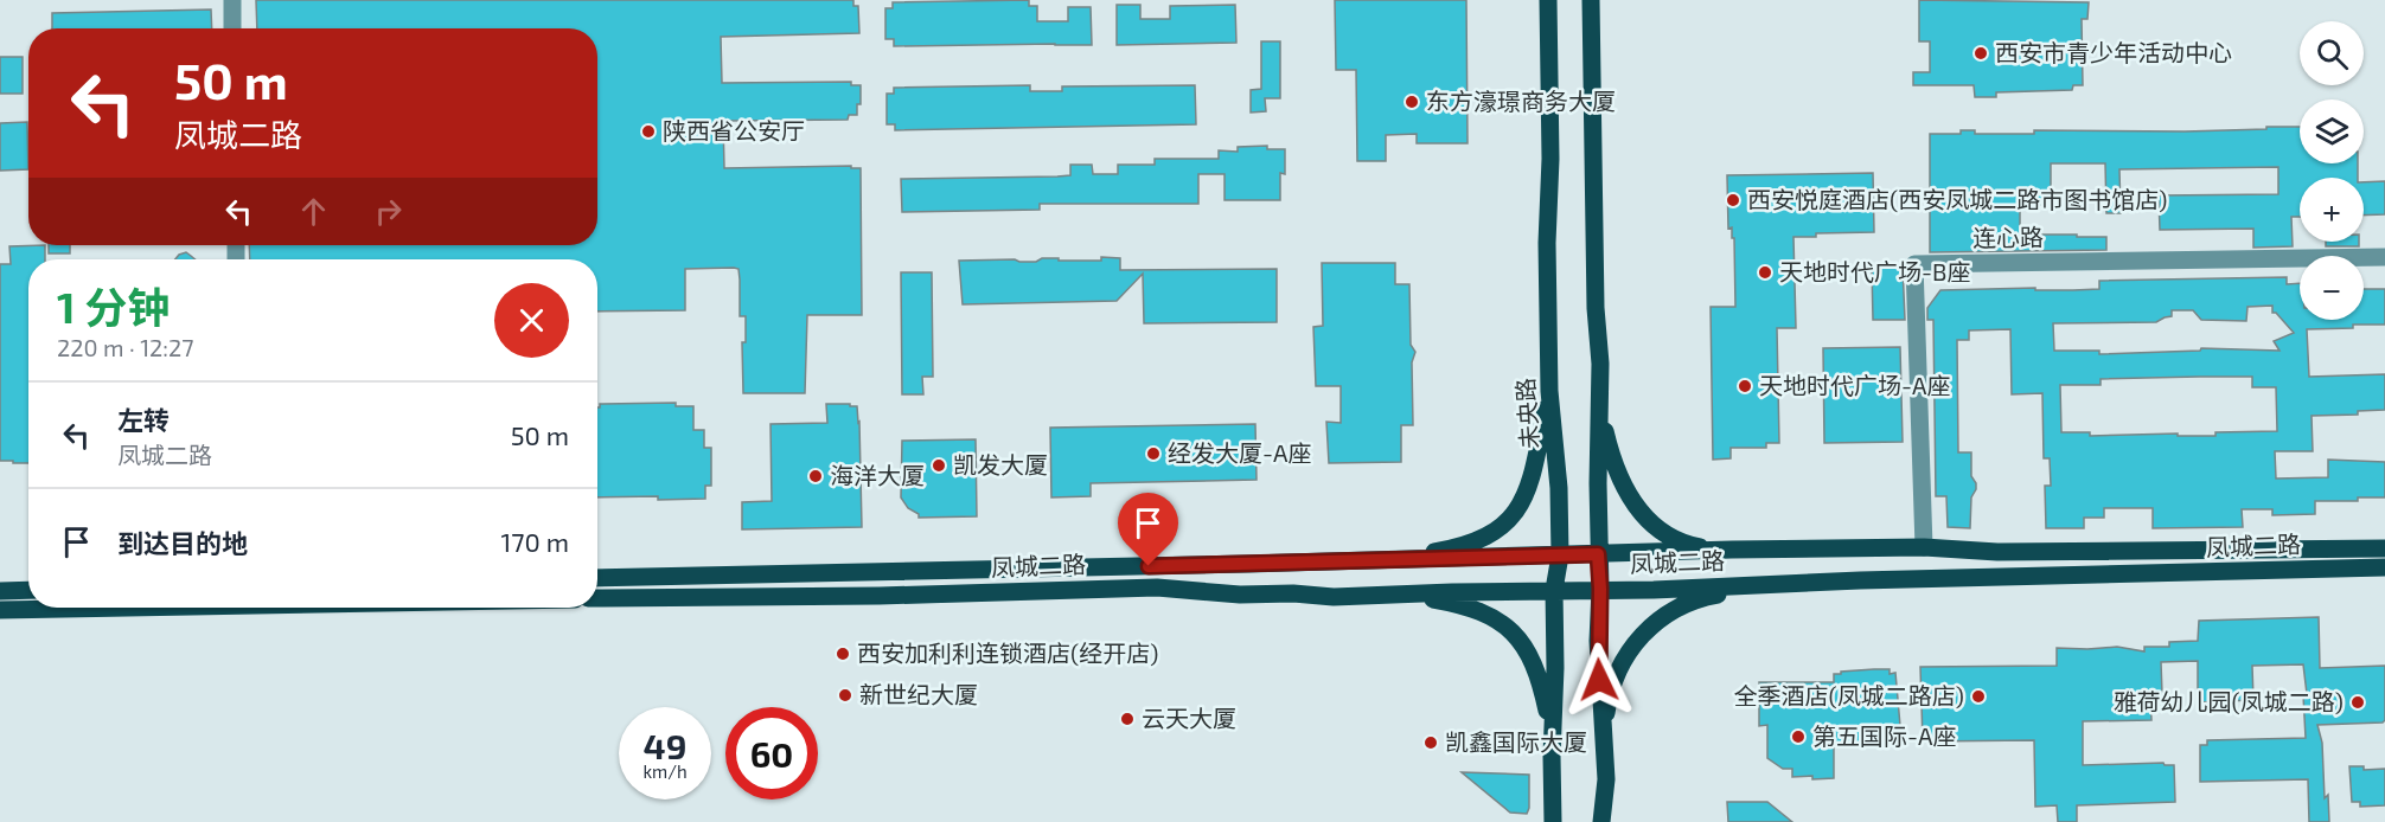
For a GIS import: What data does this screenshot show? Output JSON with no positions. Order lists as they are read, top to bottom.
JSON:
{
  "streets": {
    "main road": ["未央路", "凤城二路"],
    "street": ["连心路"]
  },
  "crossings": [
    ["连心路", "凤城二路"],
    ["未央路", "凤城二路"]
  ],
  "places": [
    "西安市青少年活动中心",
    "东方濠璟商务大厦",
    "陕西省公安厅",
    "西安悦庭酒店(西安凤城二路市图书馆店)",
    "天地时代广场-B座",
    "天地时代广场-A座",
    "经发大厦-A座",
    "凯发大厦",
    "海洋大厦",
    "西安加利利连锁酒店(经开店)",
    "新世纪大厦",
    "全季酒店(凤城二路店)",
    "雅荷幼儿园(凤城二路)",
    "云天大厦",
    "第五国际-A座",
    "凯鑫国际大厦"
  ],
  "page": {
    "map_buttons": ["+", "−"],
    "turn": ["50 m", "凤城二路"],
    "heading": ["1 分钟", "220 m · 12:27"],
    "list": [
      {
        "name": "左转",
        "note": "凤城二路",
        "value": "50 m"
      },
      {
        "name": "到达目的地",
        "value": "170 m"
      }
    ],
    "speed": "49 km/h",
    "limit": "60"
  }
}
